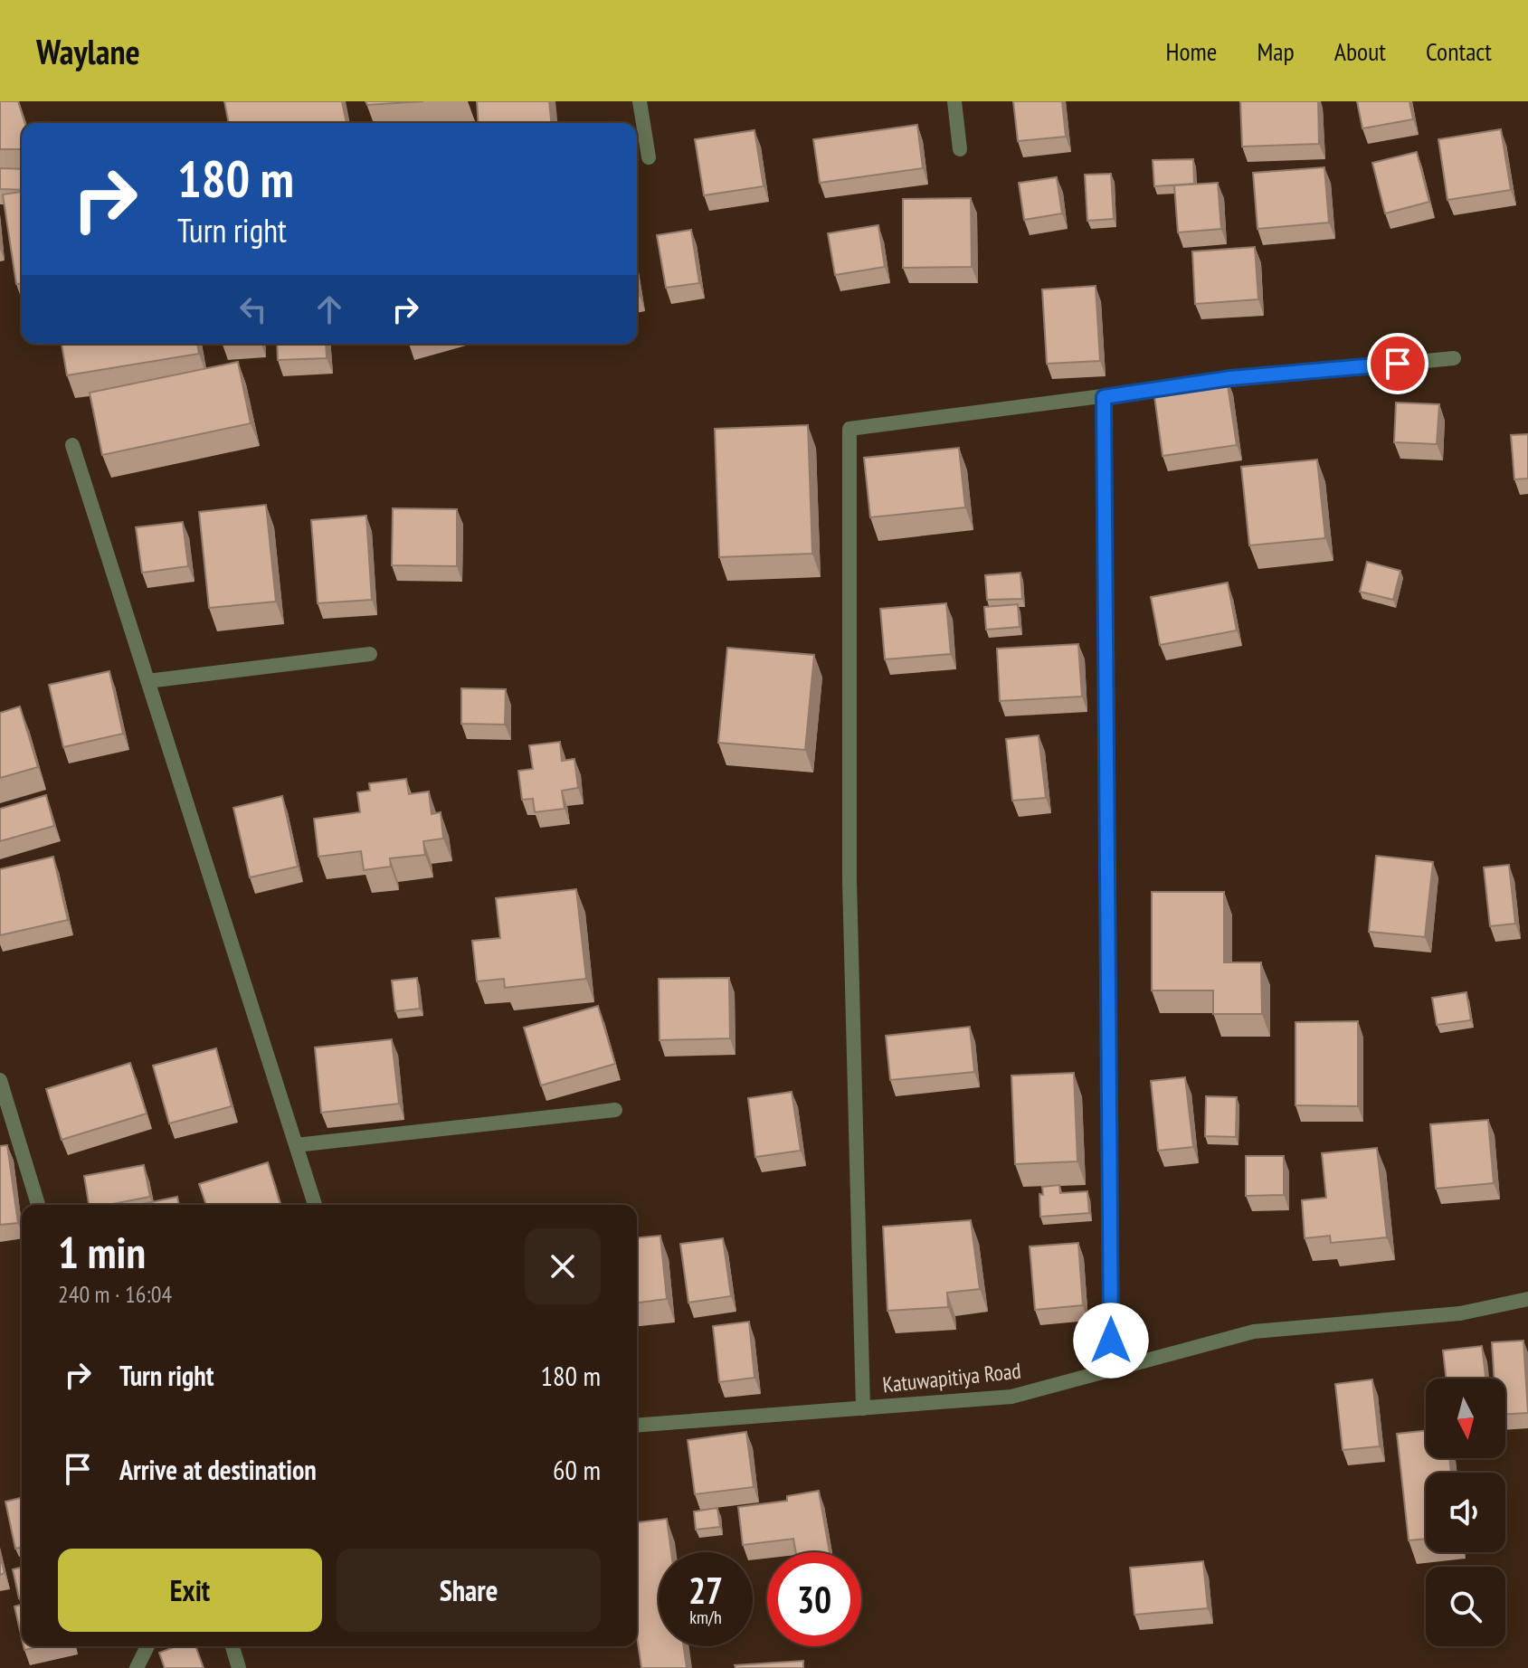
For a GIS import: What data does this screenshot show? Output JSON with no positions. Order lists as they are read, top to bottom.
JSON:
{
  "streets": {
    "street": ["Katuwapitiya Road"]
  },
  "north": "bottom",
  "page": {
    "header": "Waylane",
    "nav": [
      "Home",
      "Map",
      "About",
      "Contact"
    ],
    "turn": ["180 m", "Turn right"],
    "heading": ["1 min", "240 m · 16:04"],
    "list": [
      {
        "name": "Turn right",
        "value": "180 m"
      },
      {
        "name": "Arrive at destination",
        "value": "60 m"
      }
    ],
    "buttons": ["Exit", "Share"],
    "speed": "27 km/h",
    "limit": "30"
  }
}
